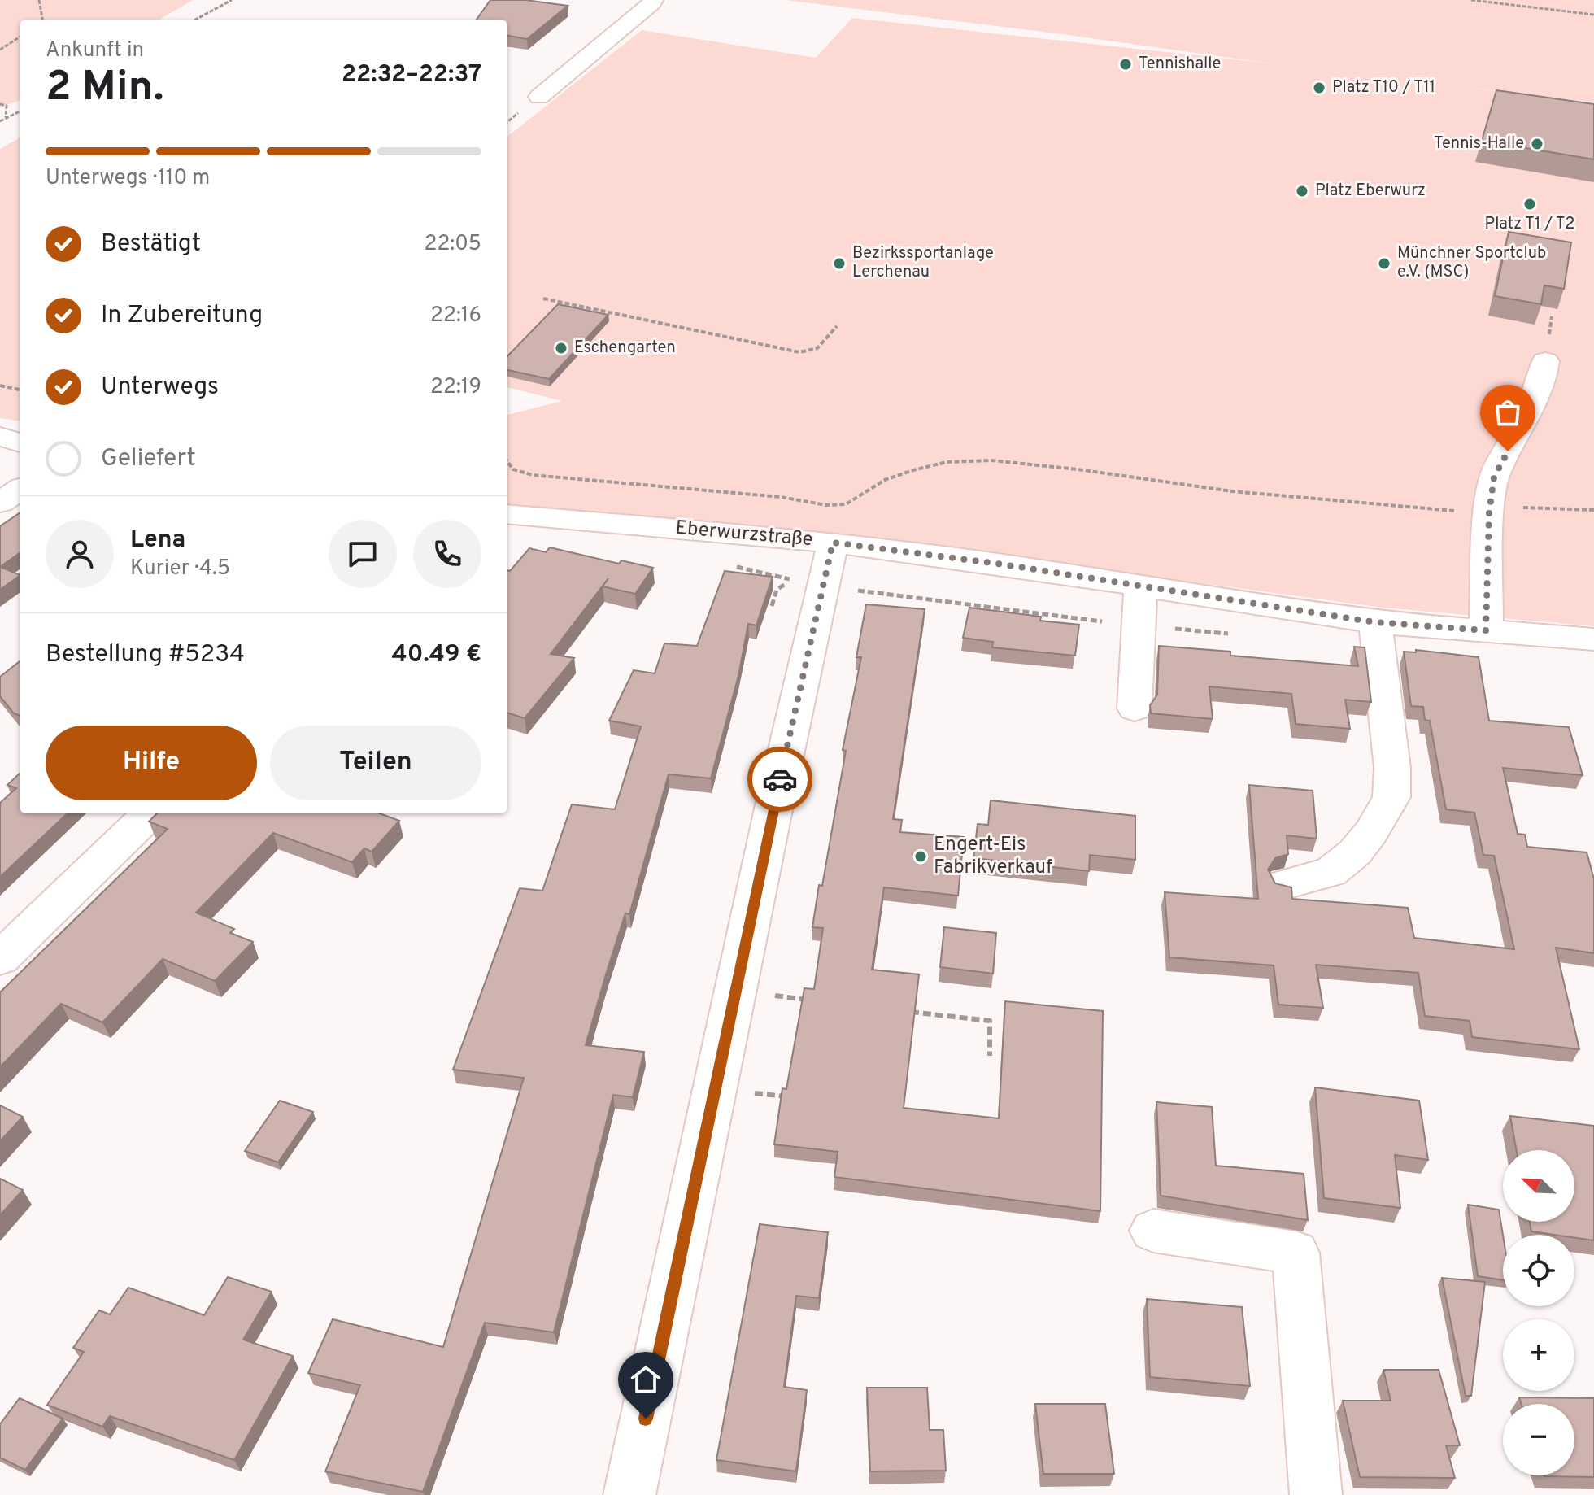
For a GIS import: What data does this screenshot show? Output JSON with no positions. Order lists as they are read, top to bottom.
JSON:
{
  "streets": {
    "street": ["Eberwurzstraße"]
  },
  "places": [
    "Tennishalle",
    "Platz T10 / T11",
    "Tennis-Halle",
    "Platz Eberwurz",
    "Platz T1 / T2",
    "Bezirkssportanlage Lerchenau",
    "Münchner Sportclub e.V. (MSC)",
    "Eschengarten",
    "Engert-Eis Fabrikverkauf"
  ],
  "north": "top left",
  "page": {
    "heading": ["2 Min.", "Ankunft in", "22:32–22:37"],
    "panel": [
      "Lena",
      "Kurier · 4.5",
      "Bestellung #5234",
      "40.49 €"
    ],
    "bar": "Unterwegs · 110 m",
    "list": [
      ["Bestätigt", "22:05"],
      ["In Zubereitung", "22:16"],
      ["Unterwegs", "22:19"],
      "Geliefert"
    ],
    "buttons": ["Hilfe", "Teilen"],
    "map_buttons": ["+", "−"]
  }
}
